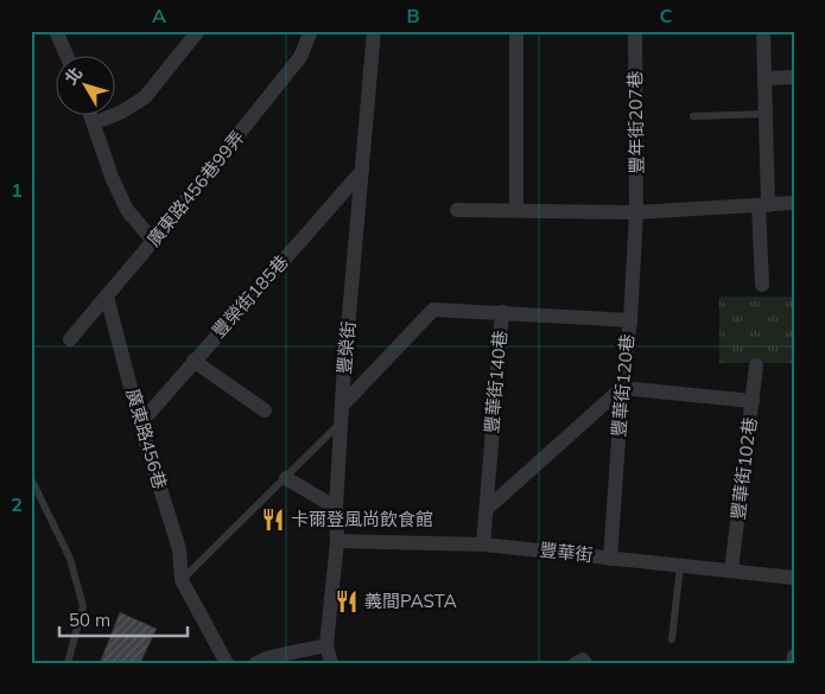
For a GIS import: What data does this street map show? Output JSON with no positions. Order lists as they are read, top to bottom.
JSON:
{
  "streets": {
    "street": [
      "豐年街207巷",
      "廣東路456巷99弄",
      "豐榮街185巷",
      "豐榮街",
      "豐華街140巷",
      "豐華街120巷",
      "廣東路456巷",
      "豐華街102巷",
      "豐華街"
    ]
  },
  "crossings": [
    ["豐年街207巷", "豐華街120巷"],
    ["廣東路456巷99弄", "廣東路456巷"],
    ["豐榮街185巷", "豐榮街"],
    ["豐榮街185巷", "廣東路456巷"],
    ["豐榮街", "豐華街140巷"],
    ["豐榮街", "豐華街"],
    ["豐華街140巷", "豐華街"],
    ["豐華街120巷", "豐華街"],
    ["豐華街102巷", "豐華街"]
  ],
  "places": {
    "restaurant": ["卡爾登風尚飲食館", "義間PASTA"]
  },
  "scale_bar": "50 m",
  "north": "top left",
  "grid": {
    "columns": ["A", "B", "C"],
    "rows": ["1", "2"]
  }
}
